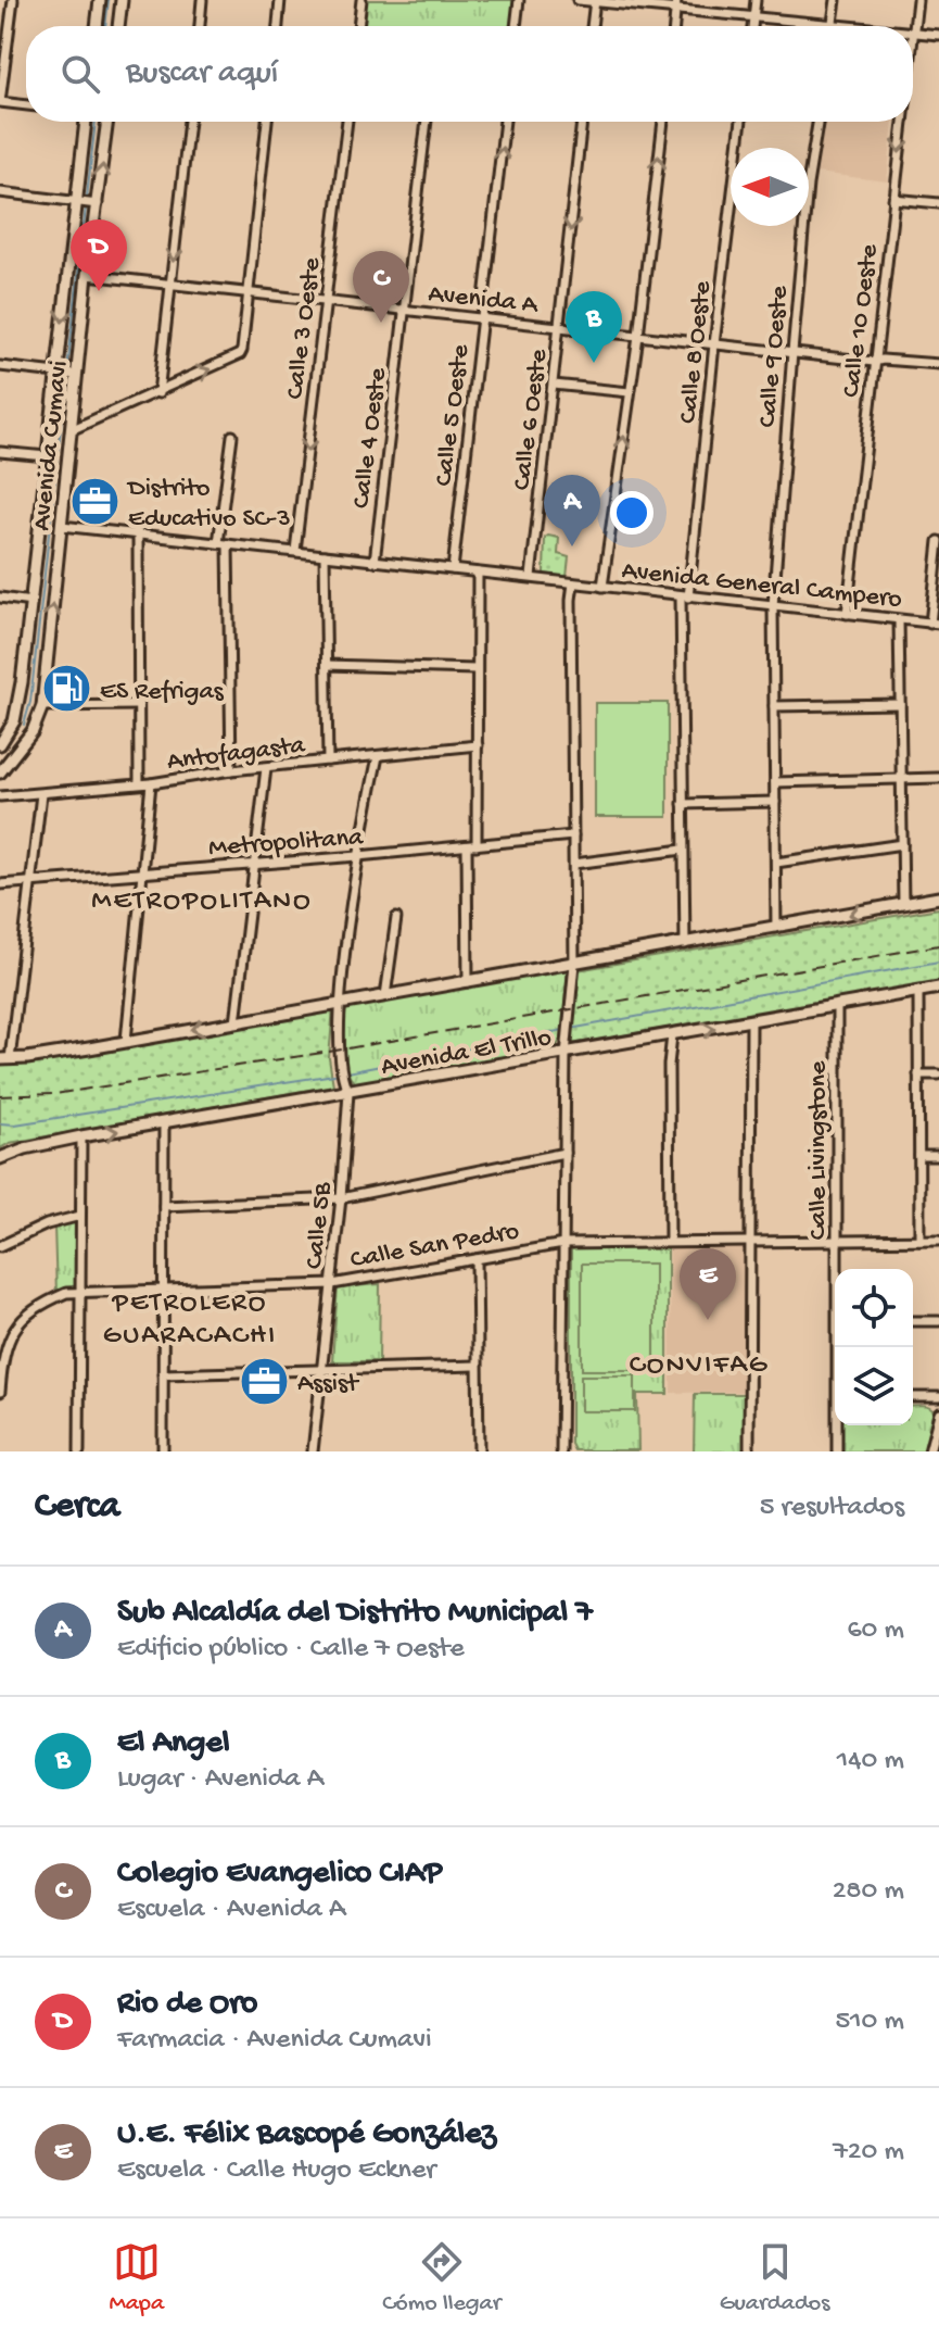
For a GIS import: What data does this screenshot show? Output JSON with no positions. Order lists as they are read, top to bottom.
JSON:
{
  "streets": {
    "main road": ["Avenida Cumavi", "Avenida El Trillo"],
    "street": [
      "Avenida A",
      "Calle 10 Oeste",
      "Calle 3 Oeste",
      "Calle 8 Oeste",
      "Calle 9 Oeste",
      "Calle 5 Oeste",
      "Calle 6 Oeste",
      "Calle 4 Oeste",
      "Avenida General Campero",
      "Antofagasta",
      "Metropolitana",
      "Calle Livingstone",
      "Calle 5B",
      "Calle San Pedro"
    ]
  },
  "crossings": [
    ["Avenida A", "Calle 10 Oeste"],
    ["Avenida A", "Calle 3 Oeste"],
    ["Avenida A", "Calle 8 Oeste"],
    ["Avenida A", "Calle 9 Oeste"],
    ["Avenida A", "Calle 5 Oeste"],
    ["Avenida A", "Calle 6 Oeste"],
    ["Avenida A", "Calle 4 Oeste"],
    ["Avenida A", "Avenida Cumavi"],
    ["Calle 10 Oeste", "Avenida General Campero"],
    ["Calle 3 Oeste", "Avenida General Campero"],
    ["Calle 8 Oeste", "Avenida General Campero"],
    ["Calle 9 Oeste", "Avenida General Campero"],
    ["Calle 5 Oeste", "Avenida General Campero"],
    ["Calle 6 Oeste", "Avenida General Campero"],
    ["Calle 4 Oeste", "Avenida General Campero"],
    ["Avenida Cumavi", "Avenida General Campero"],
    ["Antofagasta", "Calle 5B"],
    ["Metropolitana", "Calle 5B"],
    ["Avenida El Trillo", "Calle Livingstone"],
    ["Avenida El Trillo", "Calle 5B"],
    ["Calle Livingstone", "Calle San Pedro"],
    ["Calle 5B", "Calle San Pedro"]
  ],
  "one_way": ["Calle 3 Oeste", "Calle 5 Oeste", "Calle 6 Oeste"],
  "districts": ["METROPOLITANO", "PETROLERO GUARACACHI", "CONVIFAG"],
  "places": {
    "office": ["Distrito Educativo SC-3", "Assist"],
    "fuel station": ["ES Refrigas"]
  },
  "north": "left",
  "page": {
    "search": "Buscar aquí",
    "pins": [
      "D",
      "C",
      "B",
      "A",
      "E"
    ],
    "heading": ["Cerca", "5 resultados"],
    "list": [
      {
        "mark": "A",
        "name": "Sub Alcaldía del Distrito Municipal 7",
        "note": "Edificio público · Calle 7 Oeste",
        "value": "60 m"
      },
      {
        "mark": "B",
        "name": "El Angel",
        "note": "Lugar · Avenida A",
        "value": "140 m"
      },
      {
        "mark": "C",
        "name": "Colegio Evangelico CIAP",
        "note": "Escuela · Avenida A",
        "value": "280 m"
      },
      {
        "mark": "D",
        "name": "Rio de Oro",
        "note": "Farmacia · Avenida Cumavi",
        "value": "510 m"
      },
      {
        "mark": "E",
        "name": "U.E. Félix Bascopé González",
        "note": "Escuela · Calle Hugo Eckner",
        "value": "720 m"
      }
    ],
    "nav": ["Mapa", "Cómo llegar", "Guardados"]
  }
}
